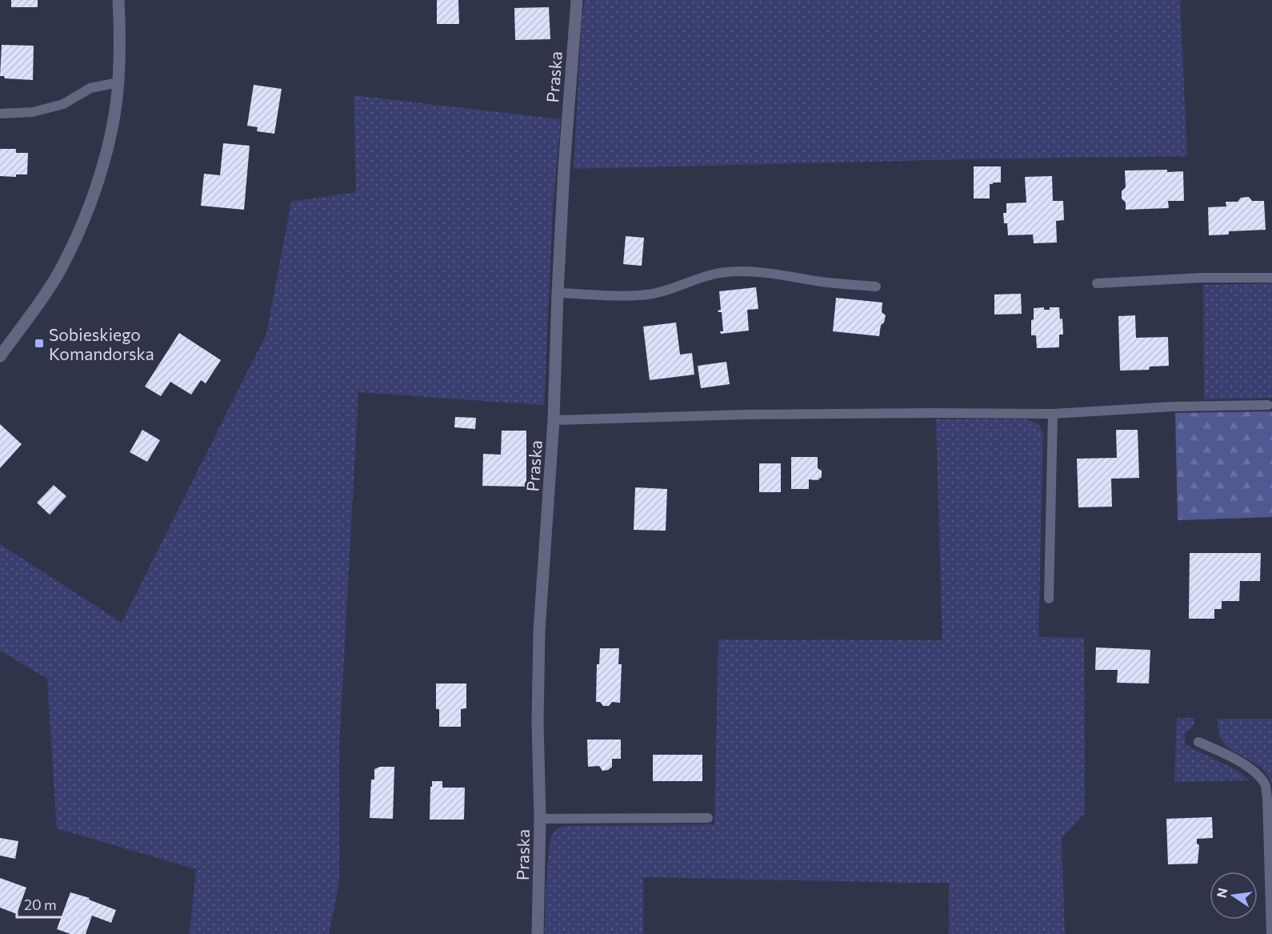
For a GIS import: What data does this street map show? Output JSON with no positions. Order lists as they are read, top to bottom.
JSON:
{
  "streets": {
    "street": ["Praska"]
  },
  "places": {
    "transit": ["Sobieskiego Komandorska"]
  },
  "scale_bar": "20 m",
  "north": "left"
}
